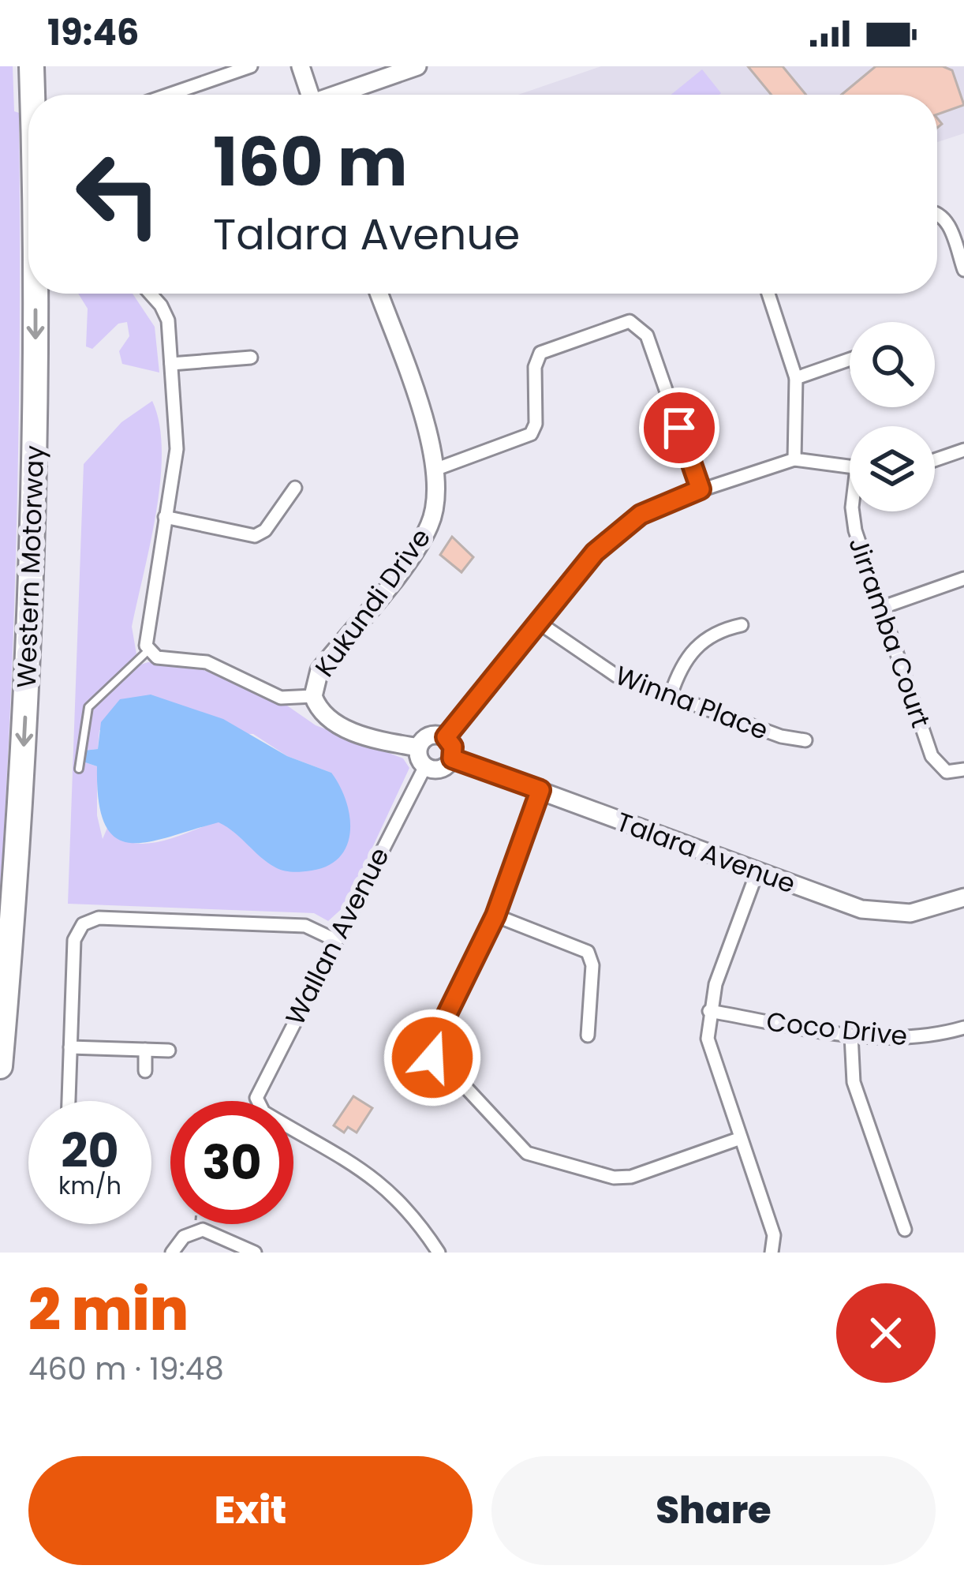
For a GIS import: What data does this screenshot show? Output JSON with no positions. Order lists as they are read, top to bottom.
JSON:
{
  "streets": {
    "highway": ["Western Motorway"],
    "street": [
      "Kukundi Drive",
      "Jirramba Court",
      "Winna Place",
      "Talara Avenue",
      "Wallan Avenue",
      "Coco Drive"
    ]
  },
  "crossings": [
    ["Kukundi Drive", "Talara Avenue"],
    ["Kukundi Drive", "Wallan Avenue"],
    ["Talara Avenue", "Wallan Avenue"]
  ],
  "one_way": ["Western Motorway"],
  "page": {
    "status": "19:46",
    "turn": ["160 m", "Talara Avenue"],
    "speed": "20 km/h",
    "limit": "30",
    "heading": ["2 min", "460 m · 19:48"],
    "buttons": ["Exit", "Share"]
  }
}
